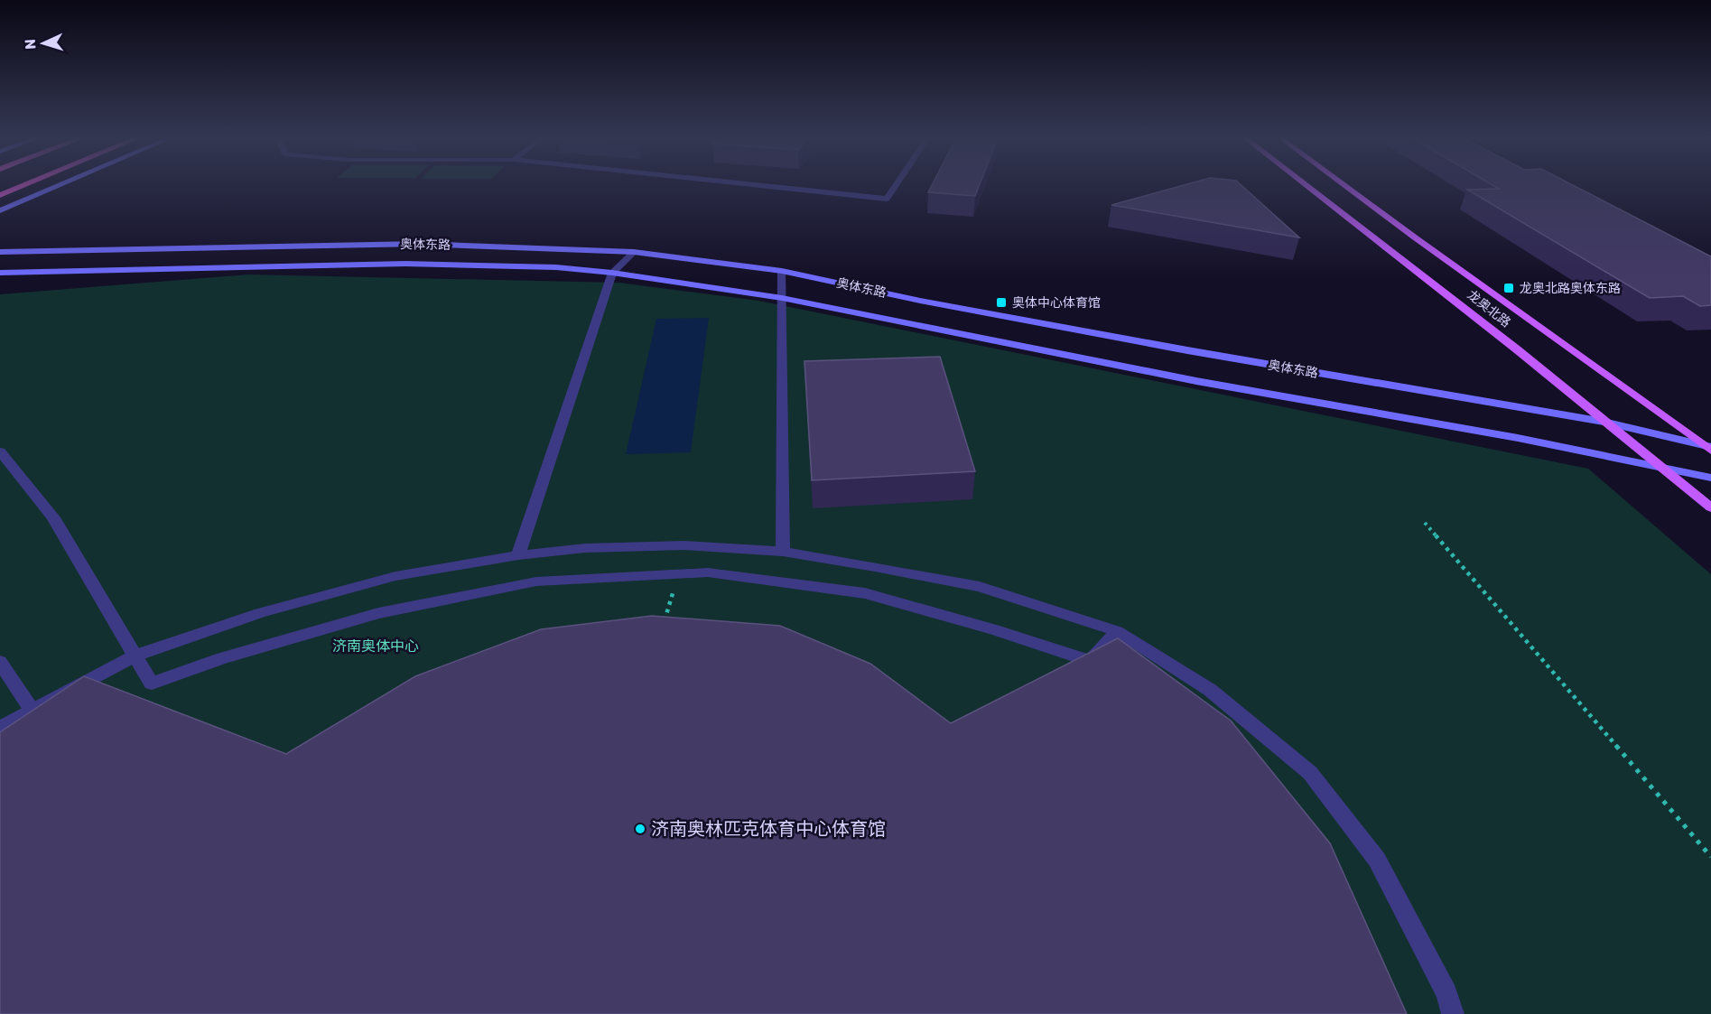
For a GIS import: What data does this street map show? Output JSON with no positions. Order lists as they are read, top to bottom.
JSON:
{
  "streets": {
    "main road": ["奥体东路", "龙奥北路"]
  },
  "crossings": [
    ["奥体东路", "龙奥北路"]
  ],
  "parks": ["济南奥体中心"],
  "places": {
    "transit": ["龙奥北路奥体东路", "奥体中心体育馆"],
    "other": ["济南奥林匹克体育中心体育馆"]
  },
  "north": "left"
}
